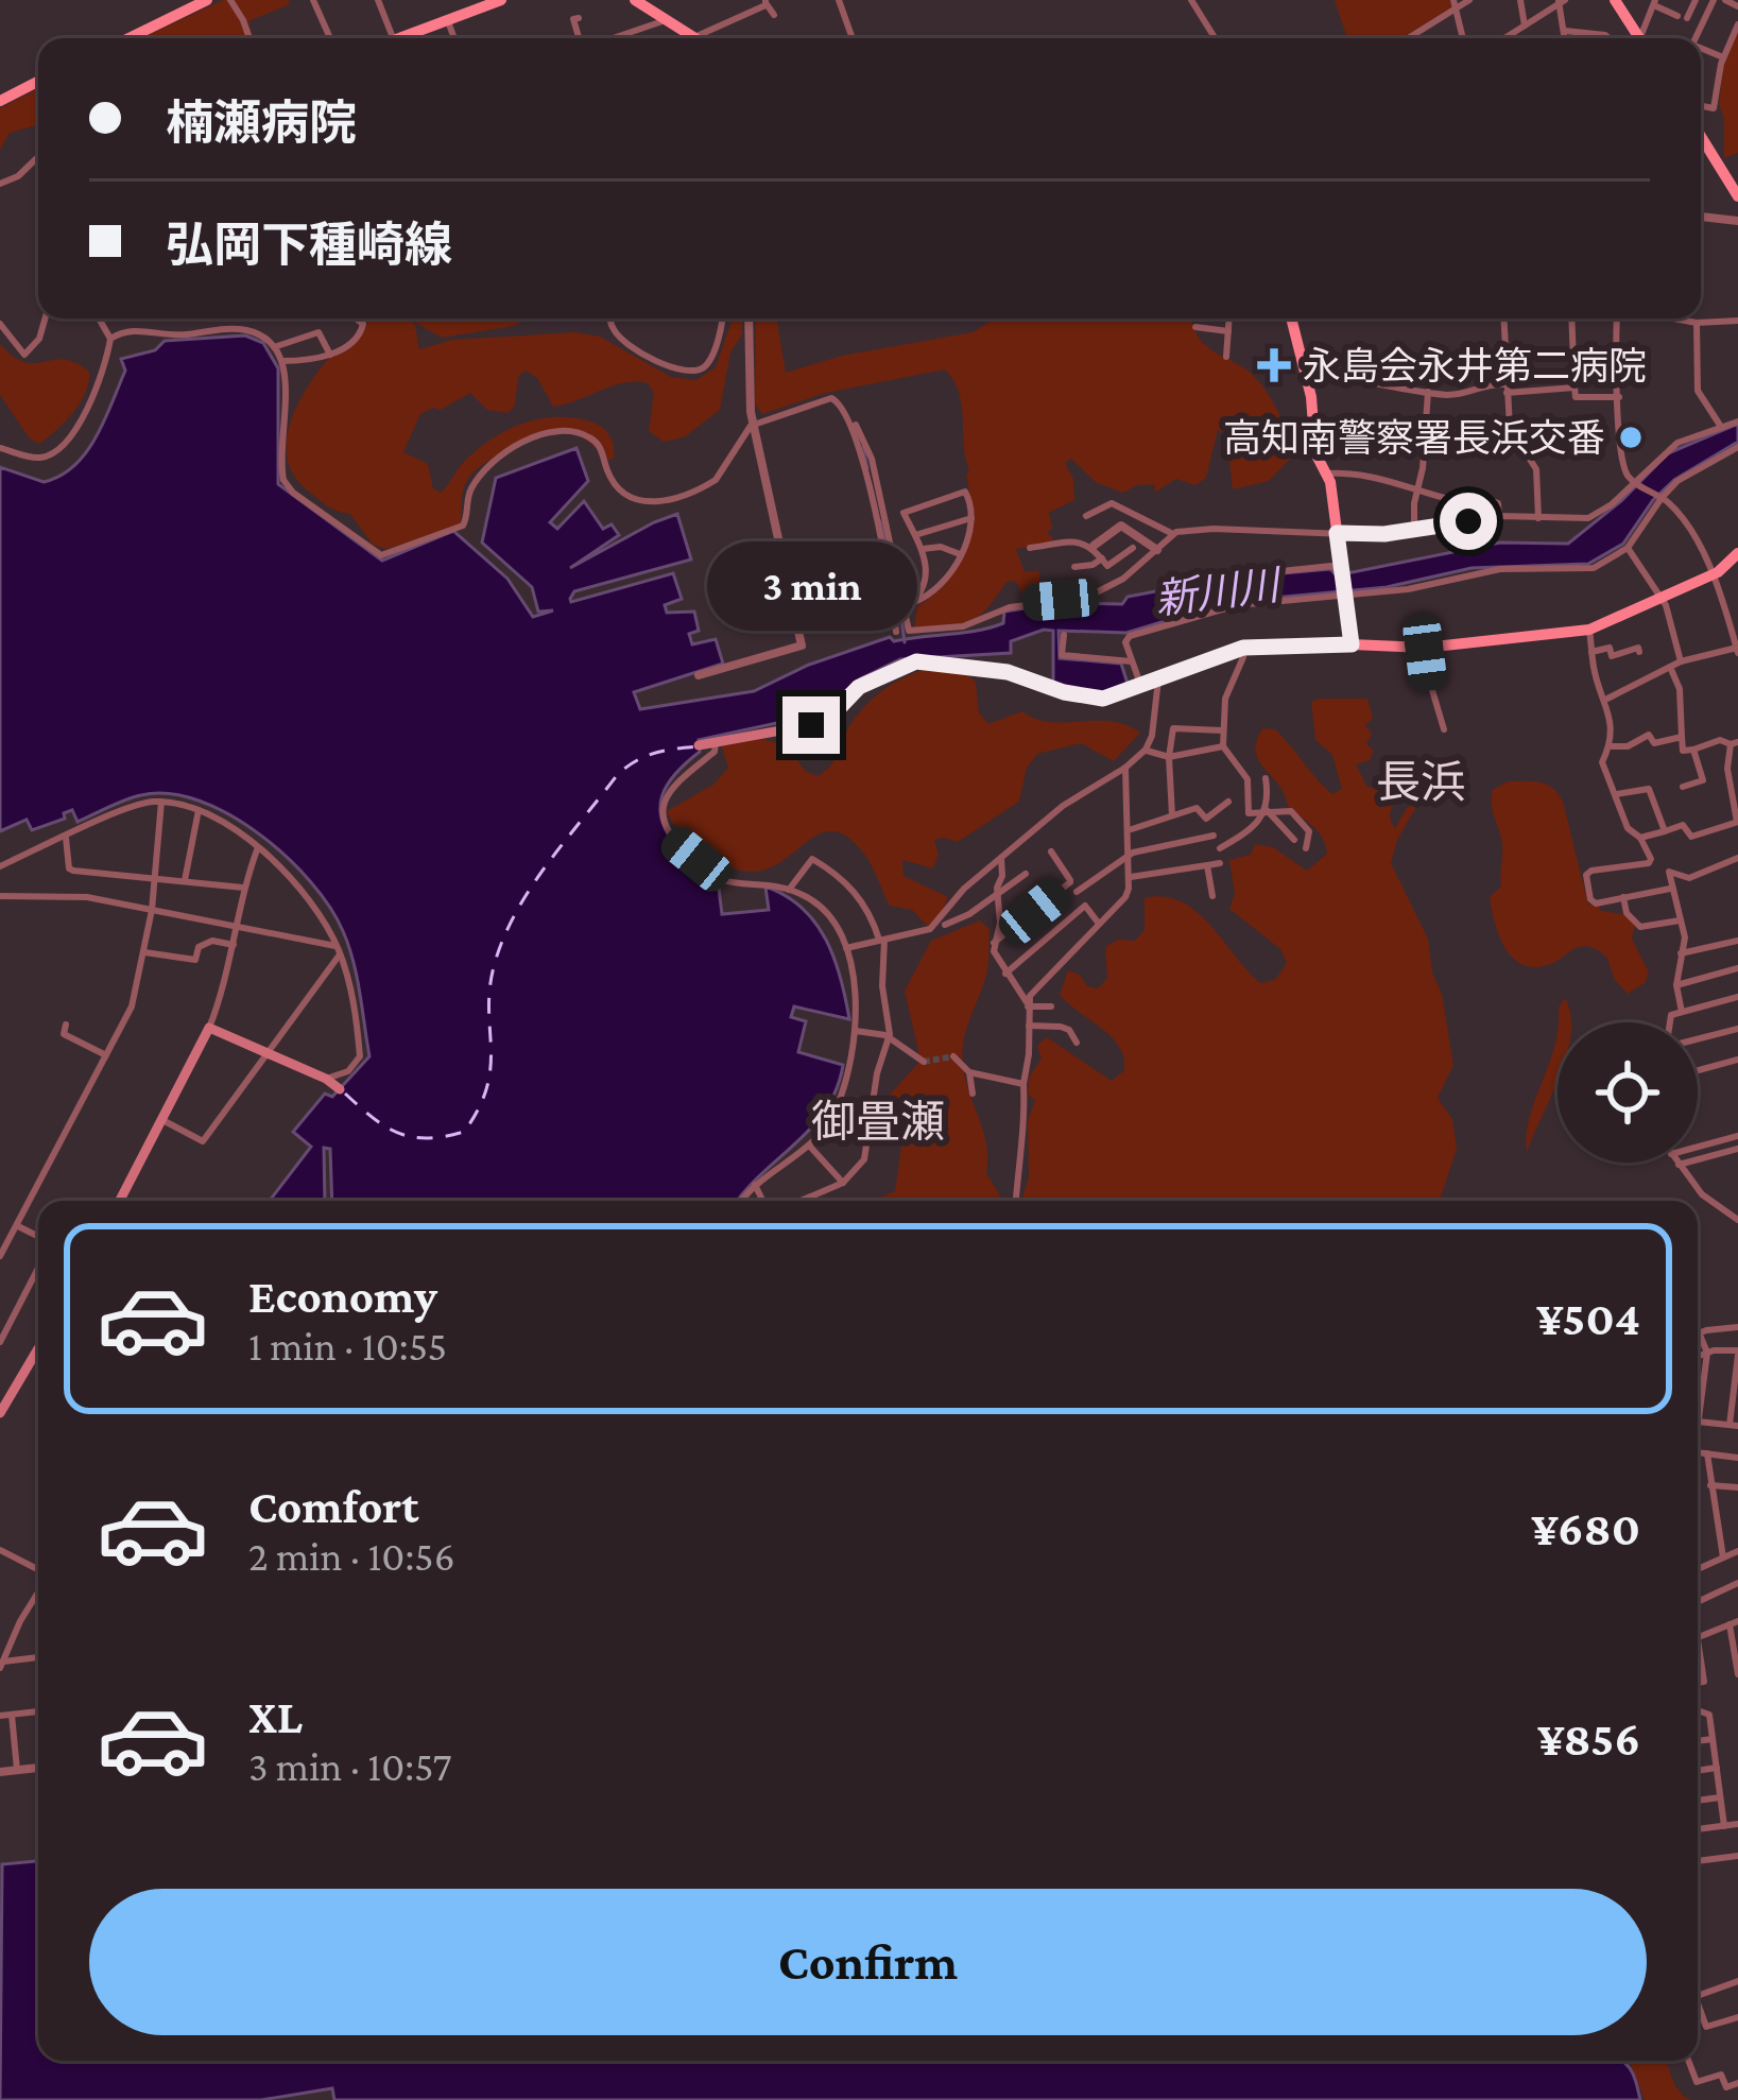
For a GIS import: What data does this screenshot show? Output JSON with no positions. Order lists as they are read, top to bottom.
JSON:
{
  "districts": ["長浜", "御畳瀬"],
  "water": ["新川川"],
  "places": {
    "health": ["永島会永井第二病院"],
    "other": ["高知南警察署長浜交番"]
  },
  "page": {
    "banner": ["楠瀬病院", "弘岡下種崎線"],
    "bubble": "3 min",
    "list": [
      {
        "name": "Economy",
        "note": "1 min · 10:55",
        "value": "¥504"
      },
      {
        "name": "Comfort",
        "note": "2 min · 10:56",
        "value": "¥680"
      },
      {
        "name": "XL",
        "note": "3 min · 10:57",
        "value": "¥856"
      }
    ],
    "buttons": "Confirm"
  }
}
